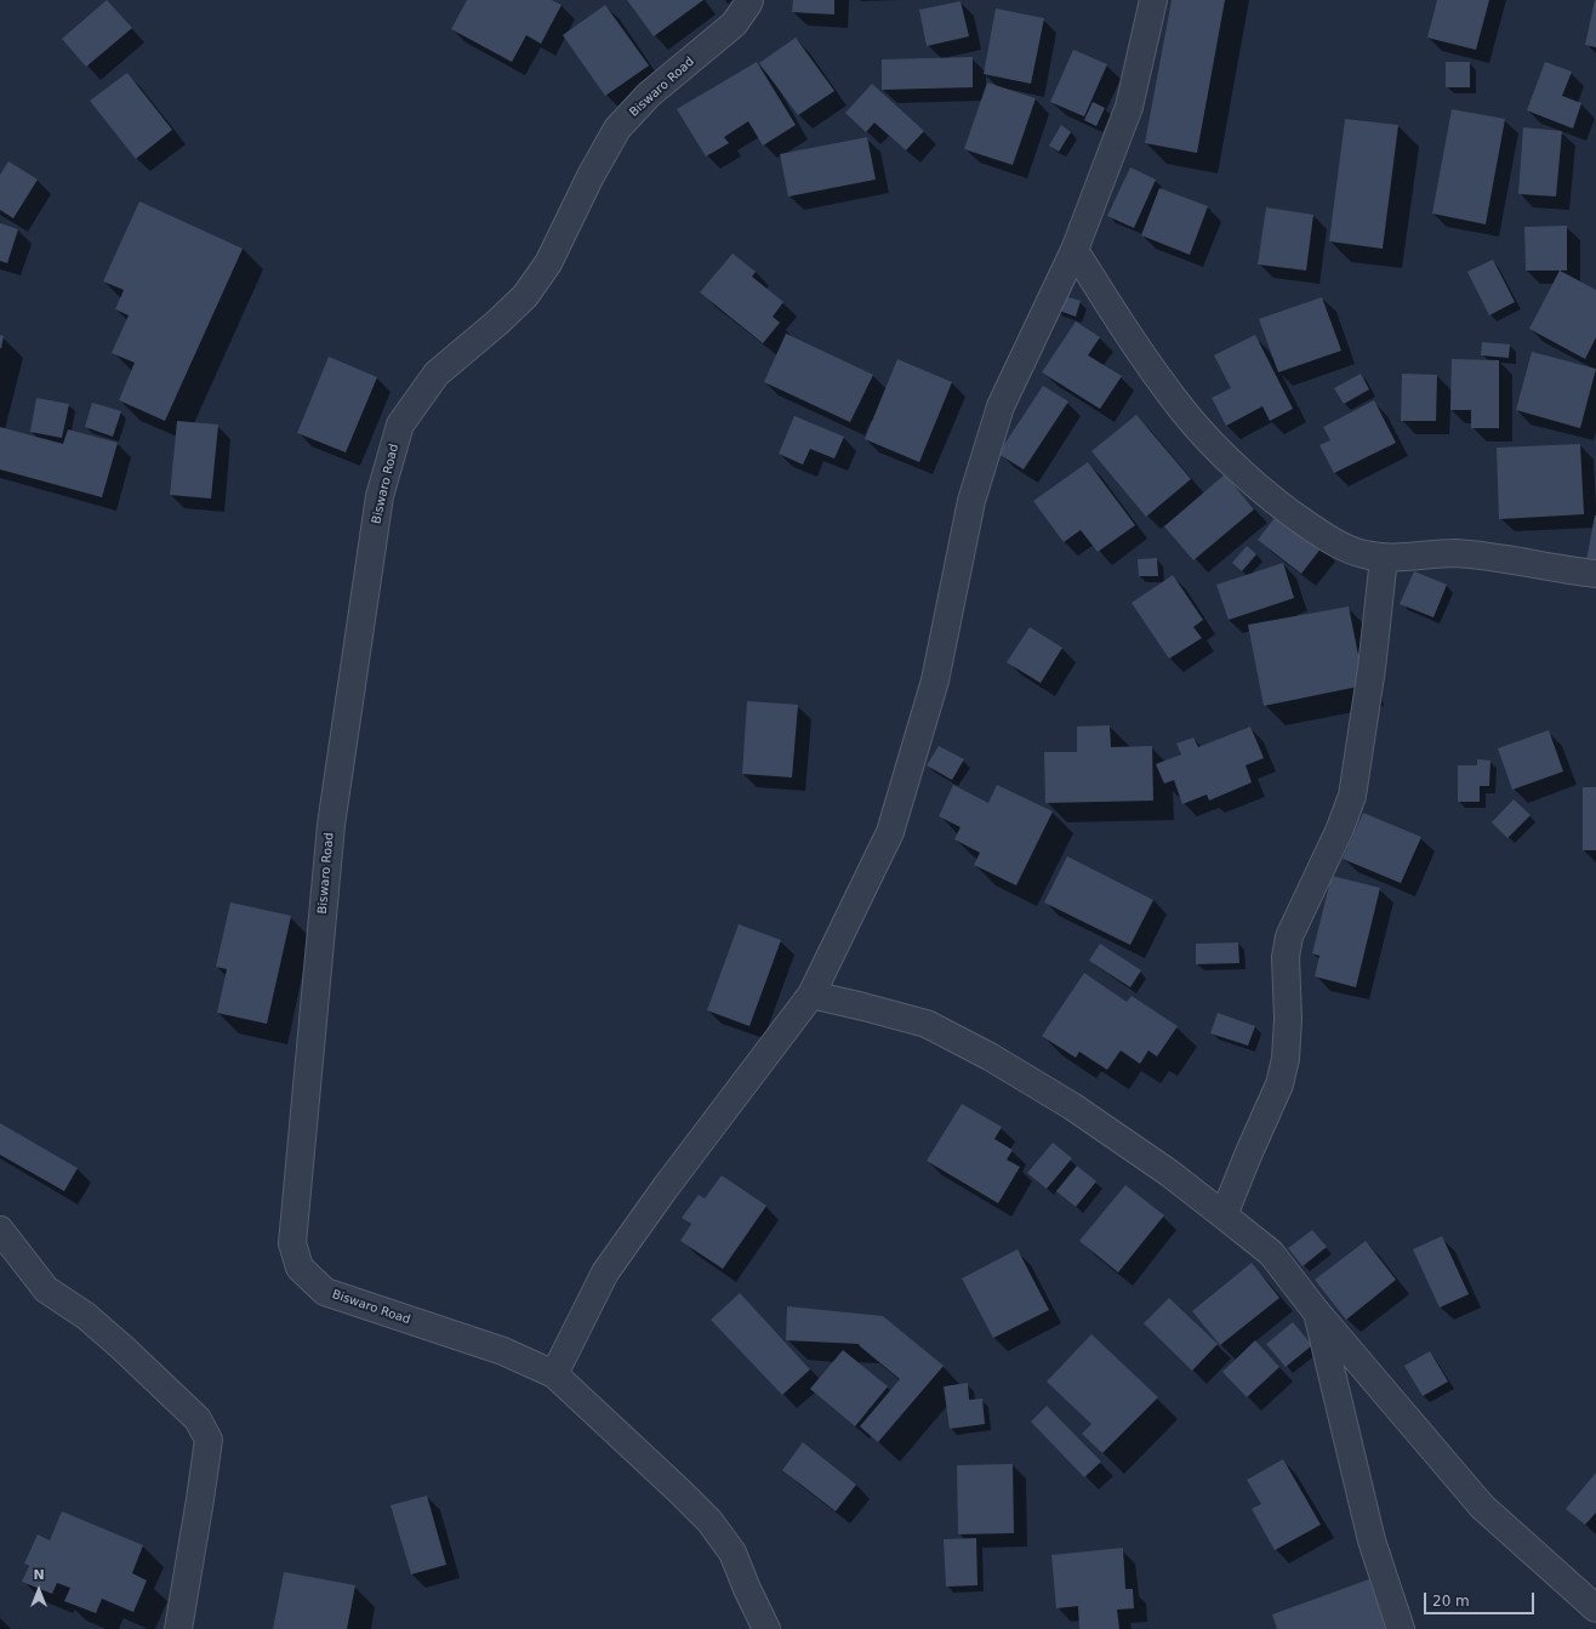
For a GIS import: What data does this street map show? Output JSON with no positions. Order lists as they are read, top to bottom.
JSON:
{
  "streets": {
    "street": ["Biswaro Road"]
  },
  "scale_bar": "20 m",
  "north": "top"
}
